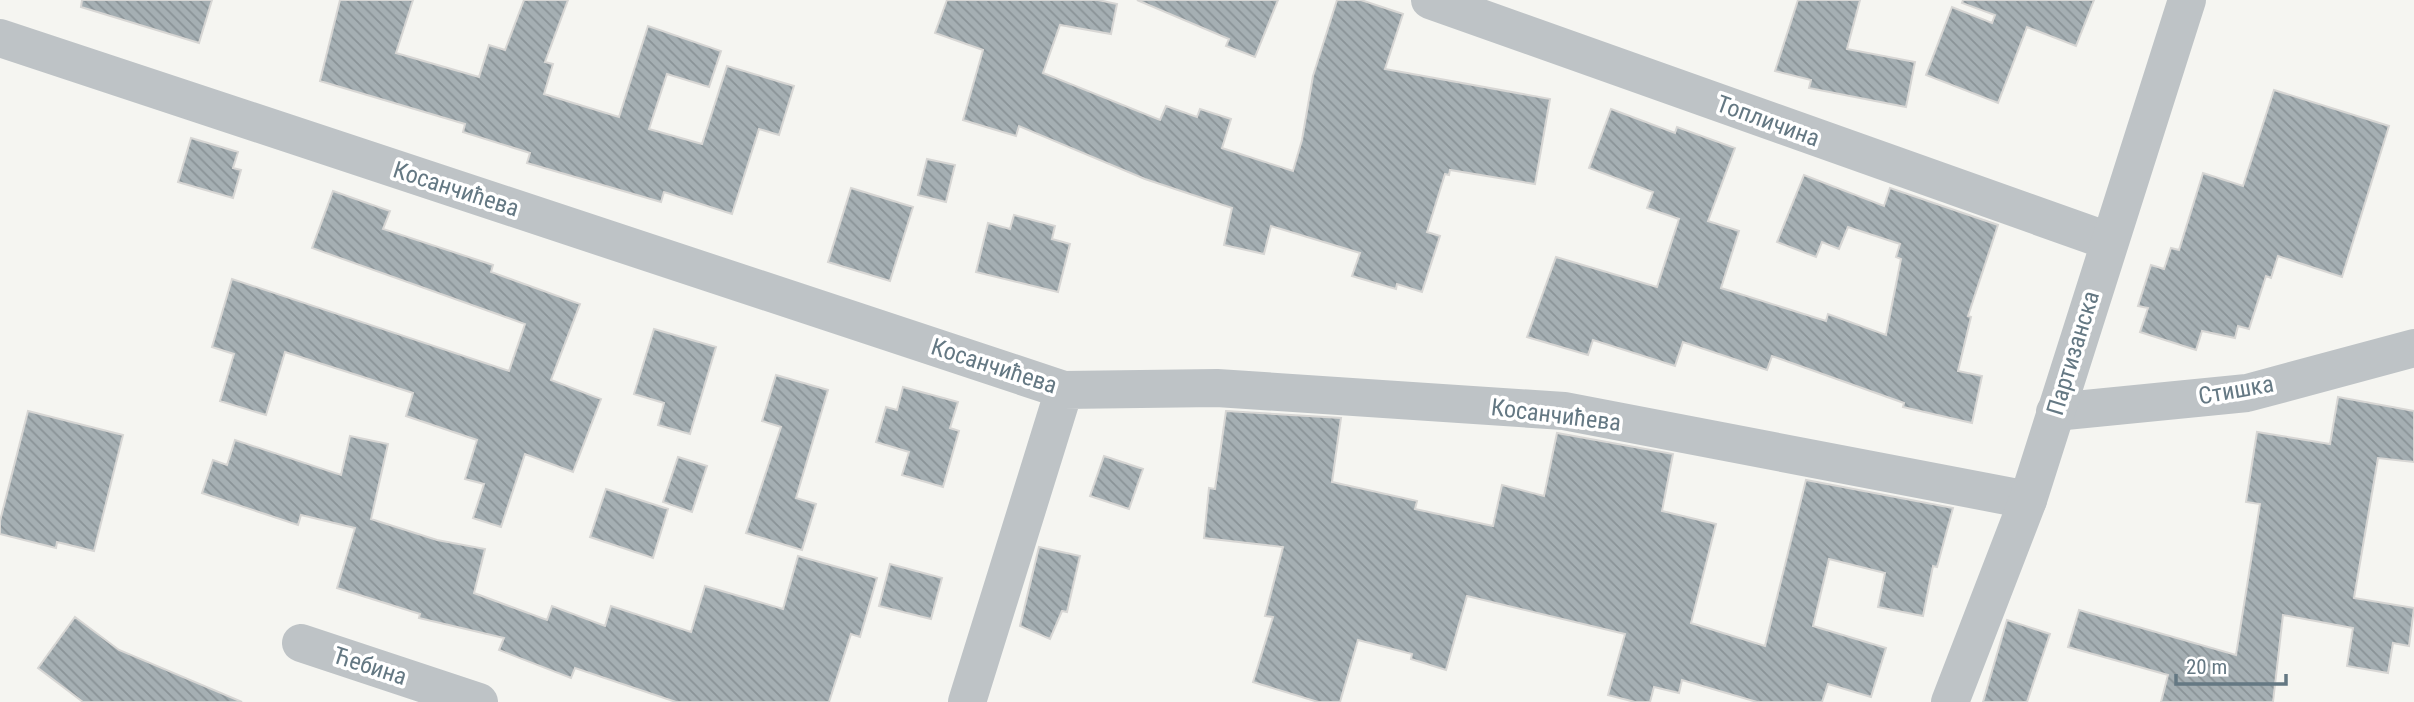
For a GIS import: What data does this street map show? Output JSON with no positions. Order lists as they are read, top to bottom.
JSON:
{
  "streets": {
    "street": [
      "Топличина",
      "Косанчићева",
      "Партизанска",
      "Стишка",
      "Ћебина"
    ]
  },
  "crossings": [
    ["Топличина", "Партизанска"],
    ["Косанчићева", "Партизанска"],
    ["Партизанска", "Стишка"]
  ],
  "scale_bar": "20 m"
}
